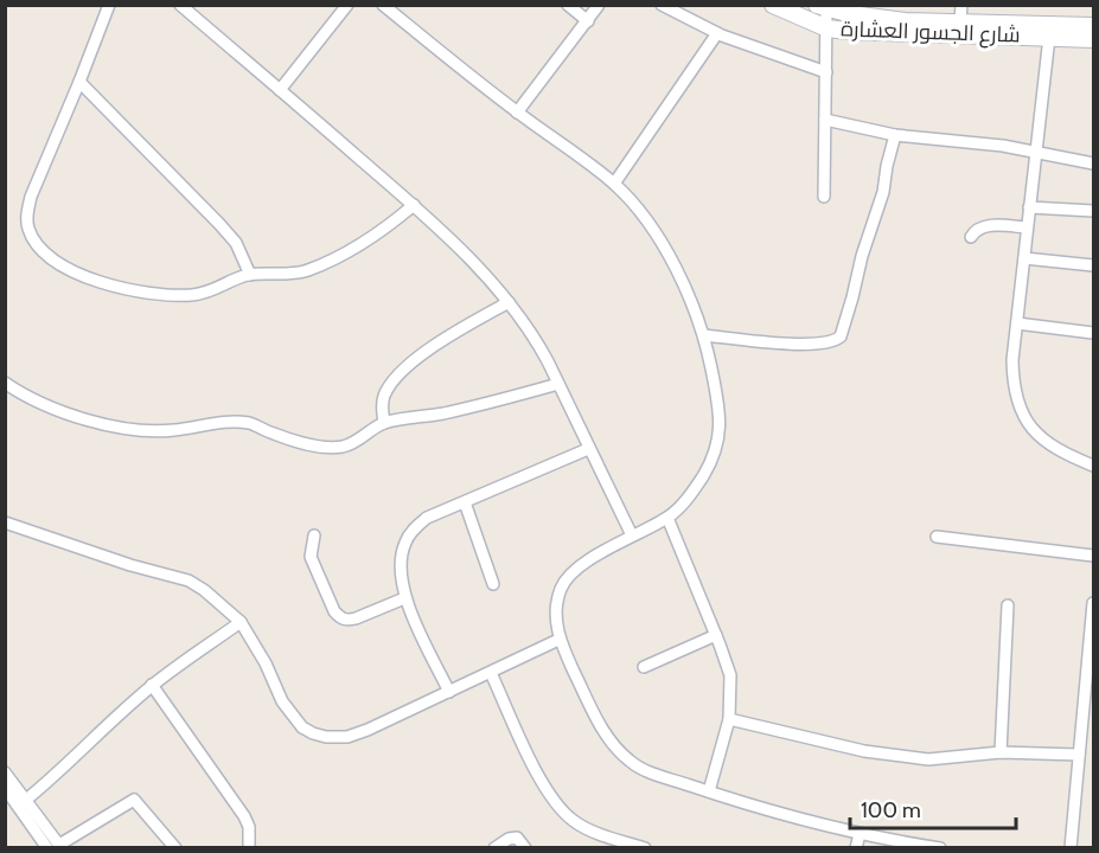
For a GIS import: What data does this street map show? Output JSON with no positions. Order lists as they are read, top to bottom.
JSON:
{
  "streets": {
    "main road": ["شارع الجسور العشارة"]
  },
  "scale_bar": "100 m"
}
